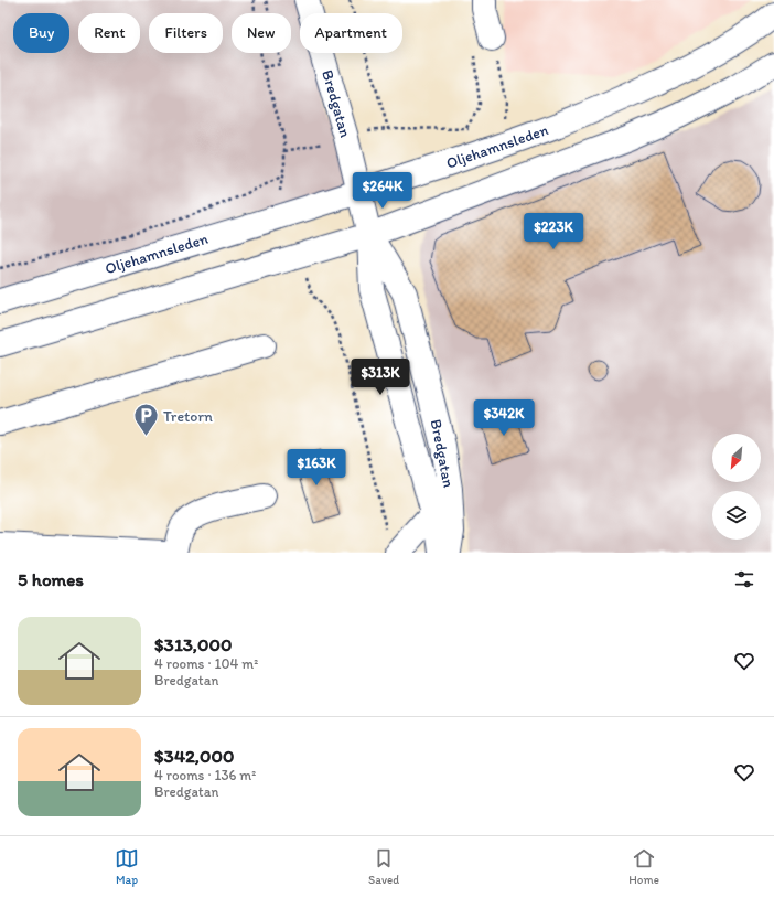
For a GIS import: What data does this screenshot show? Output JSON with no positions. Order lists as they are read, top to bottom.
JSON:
{
  "streets": {
    "main road": ["Bredgatan", "Oljehamnsleden"]
  },
  "crossings": [
    ["Bredgatan", "Oljehamnsleden"]
  ],
  "places": {
    "parking": ["Tretorn"]
  },
  "north": "bottom left",
  "page": {
    "chip": [
      "Buy",
      "Rent",
      "Filters",
      "New",
      "Apartment"
    ],
    "price": [
      "$264K",
      "$223K",
      "$313K",
      "$342K",
      "$163K"
    ],
    "heading": "5 homes",
    "list": [
      {
        "name": "$313,000",
        "note": "4 rooms · 104 m² · Bredgatan"
      },
      {
        "name": "$342,000",
        "note": "4 rooms · 136 m² · Bredgatan"
      }
    ],
    "tabs": ["Map", "Saved", "Home"]
  }
}
